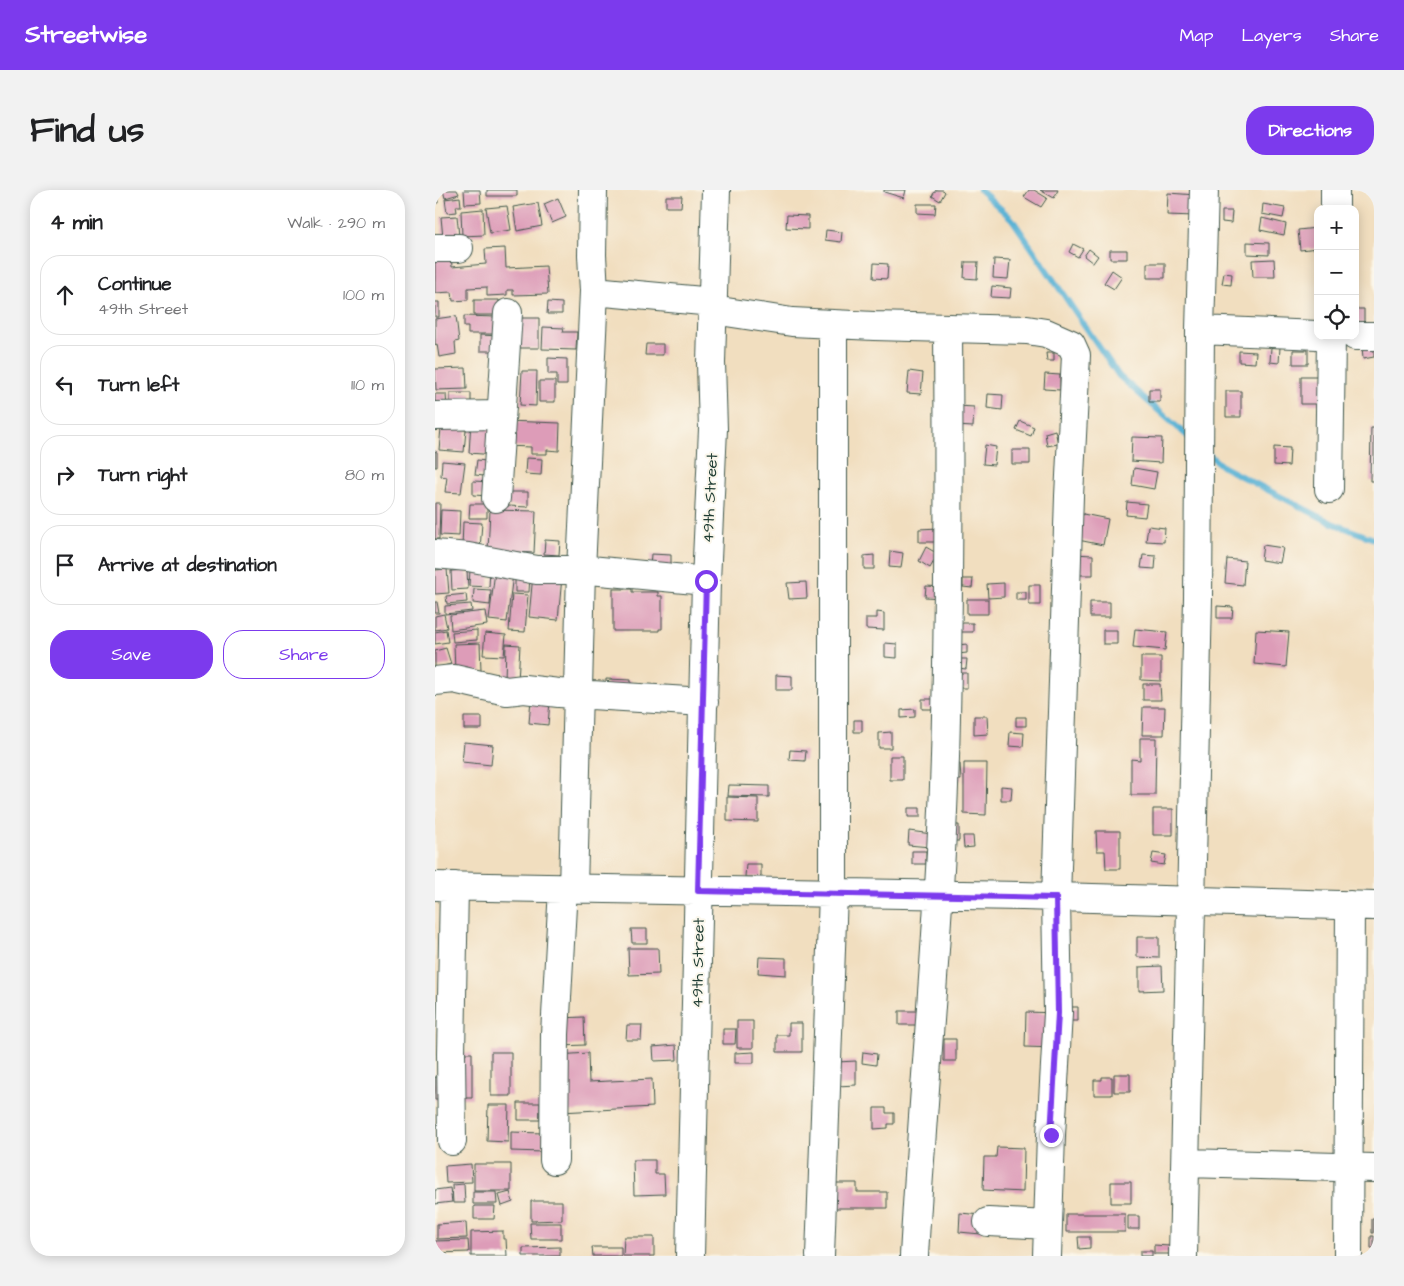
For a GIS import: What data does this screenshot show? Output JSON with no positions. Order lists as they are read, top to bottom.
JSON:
{
  "streets": {
    "street": ["49th Street"]
  },
  "page": {
    "header": "Streetwise",
    "nav": ["Map", "Layers", "Share"],
    "title": "Find us",
    "buttons": [
      "Directions",
      ["Save", "Share"]
    ],
    "heading": ["4 min", "Walk · 290 m"],
    "map_buttons": ["+", "−"],
    "list": [
      ["Continue", "49th Street", "100 m"],
      ["Turn left", "110 m"],
      ["Turn right", "80 m"],
      "Arrive at destination"
    ]
  }
}
